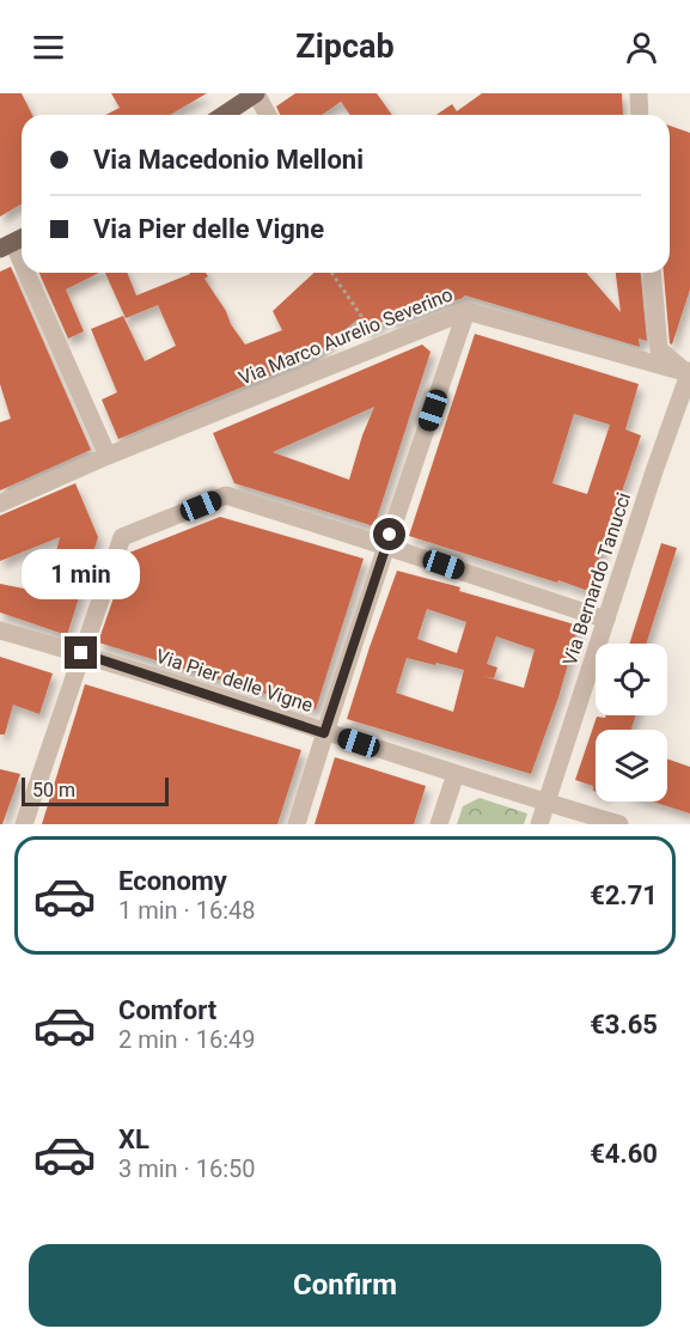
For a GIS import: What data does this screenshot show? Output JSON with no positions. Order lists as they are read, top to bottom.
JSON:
{
  "streets": {
    "street": ["Via Marco Aurelio Severino", "Via Bernardo Tanucci", "Via Pier delle Vigne"]
  },
  "crossings": [
    ["Via Marco Aurelio Severino", "Via Bernardo Tanucci"],
    ["Via Bernardo Tanucci", "Via Pier delle Vigne"]
  ],
  "scale_bar": "50 m",
  "page": {
    "header": "Zipcab",
    "banner": ["Via Macedonio Melloni", "Via Pier delle Vigne"],
    "bubble": "1 min",
    "scale": "50 m",
    "list": [
      {
        "name": "Economy",
        "note": "1 min · 16:48",
        "value": "€2.71"
      },
      {
        "name": "Comfort",
        "note": "2 min · 16:49",
        "value": "€3.65"
      },
      {
        "name": "XL",
        "note": "3 min · 16:50",
        "value": "€4.60"
      }
    ],
    "buttons": "Confirm"
  }
}
